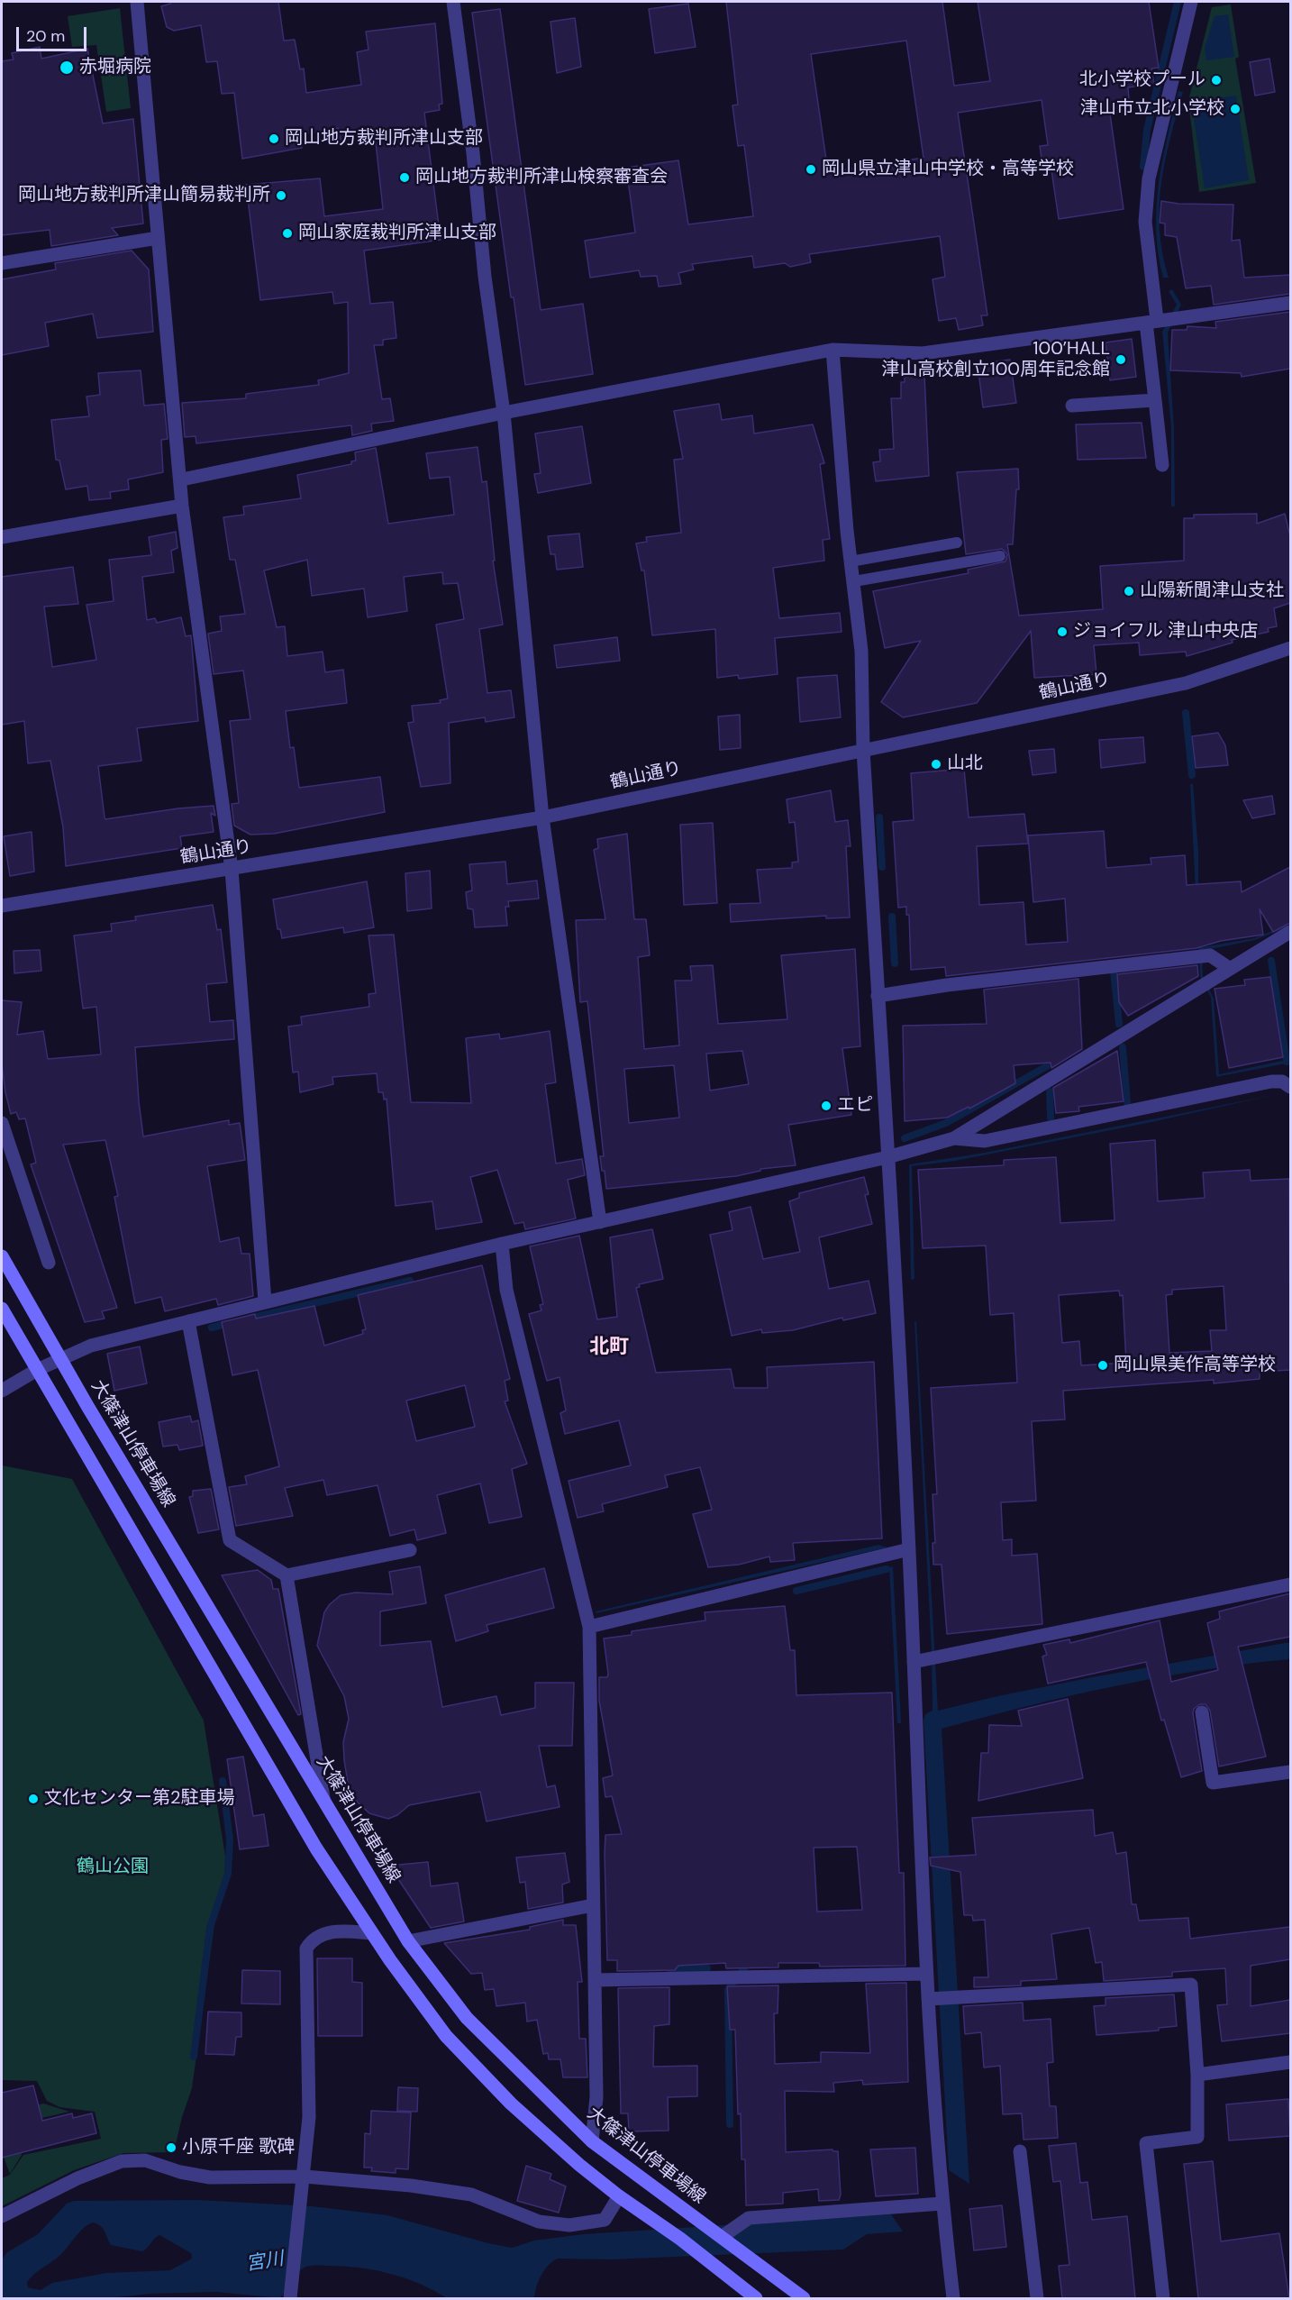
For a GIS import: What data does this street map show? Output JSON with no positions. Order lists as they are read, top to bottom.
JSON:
{
  "streets": {
    "main road": ["大篠津山停車場線"],
    "street": ["鶴山通り"]
  },
  "districts": ["北町"],
  "water": ["宮川"],
  "parks": ["鶴山公園"],
  "places": [
    "赤堀病院",
    "北小学校プール",
    "津山市立北小学校",
    "岡山地方裁判所津山支部",
    "岡山県立津山中学校・高等学校",
    "岡山地方裁判所津山検察審査会",
    "岡山地方裁判所津山簡易裁判所",
    "岡山家庭裁判所津山支部",
    "100’HALL 津山高校創立100周年記念館",
    "山陽新聞津山支社",
    "ジョイフル 津山中央店",
    "山北",
    "エピ",
    "岡山県美作高等学校",
    "文化センター第2駐車場",
    "小原千座 歌碑"
  ],
  "scale_bar": "20 m"
}
